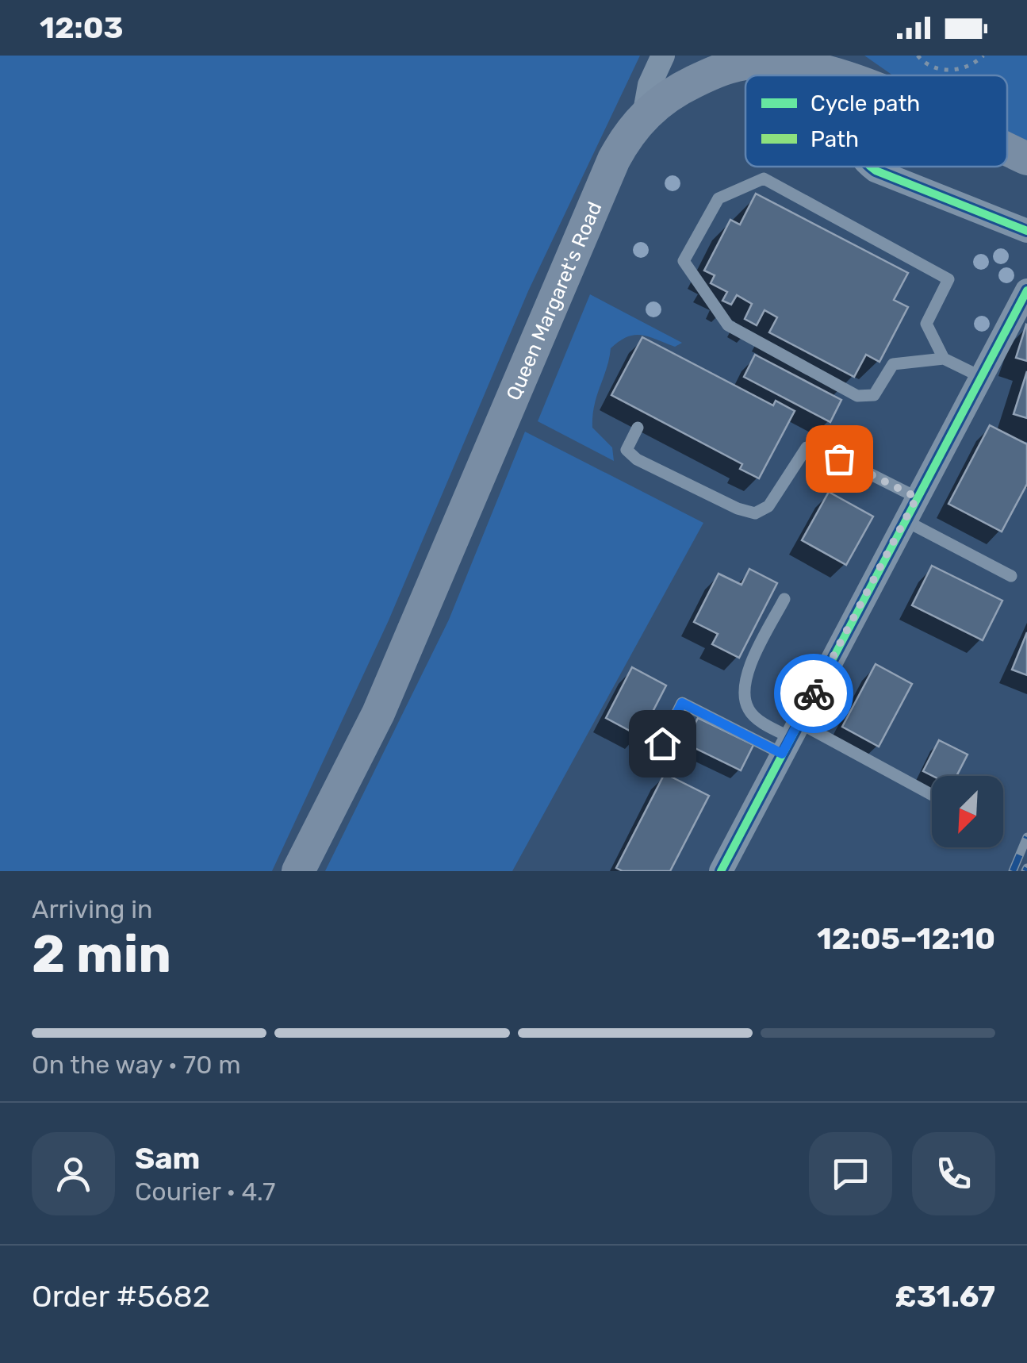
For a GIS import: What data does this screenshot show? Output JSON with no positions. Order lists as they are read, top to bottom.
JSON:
{
  "streets": {
    "main road": ["Queen Margaret's Road"]
  },
  "legend": ["Cycle path", "Path"],
  "north": "bottom left",
  "page": {
    "status": "12:03",
    "heading": ["2 min", "Arriving in", "12:05–12:10"],
    "panel": [
      "Sam",
      "Courier · 4.7",
      "Order #5682",
      "£31.67"
    ],
    "bar": "On the way · 70 m"
  }
}
